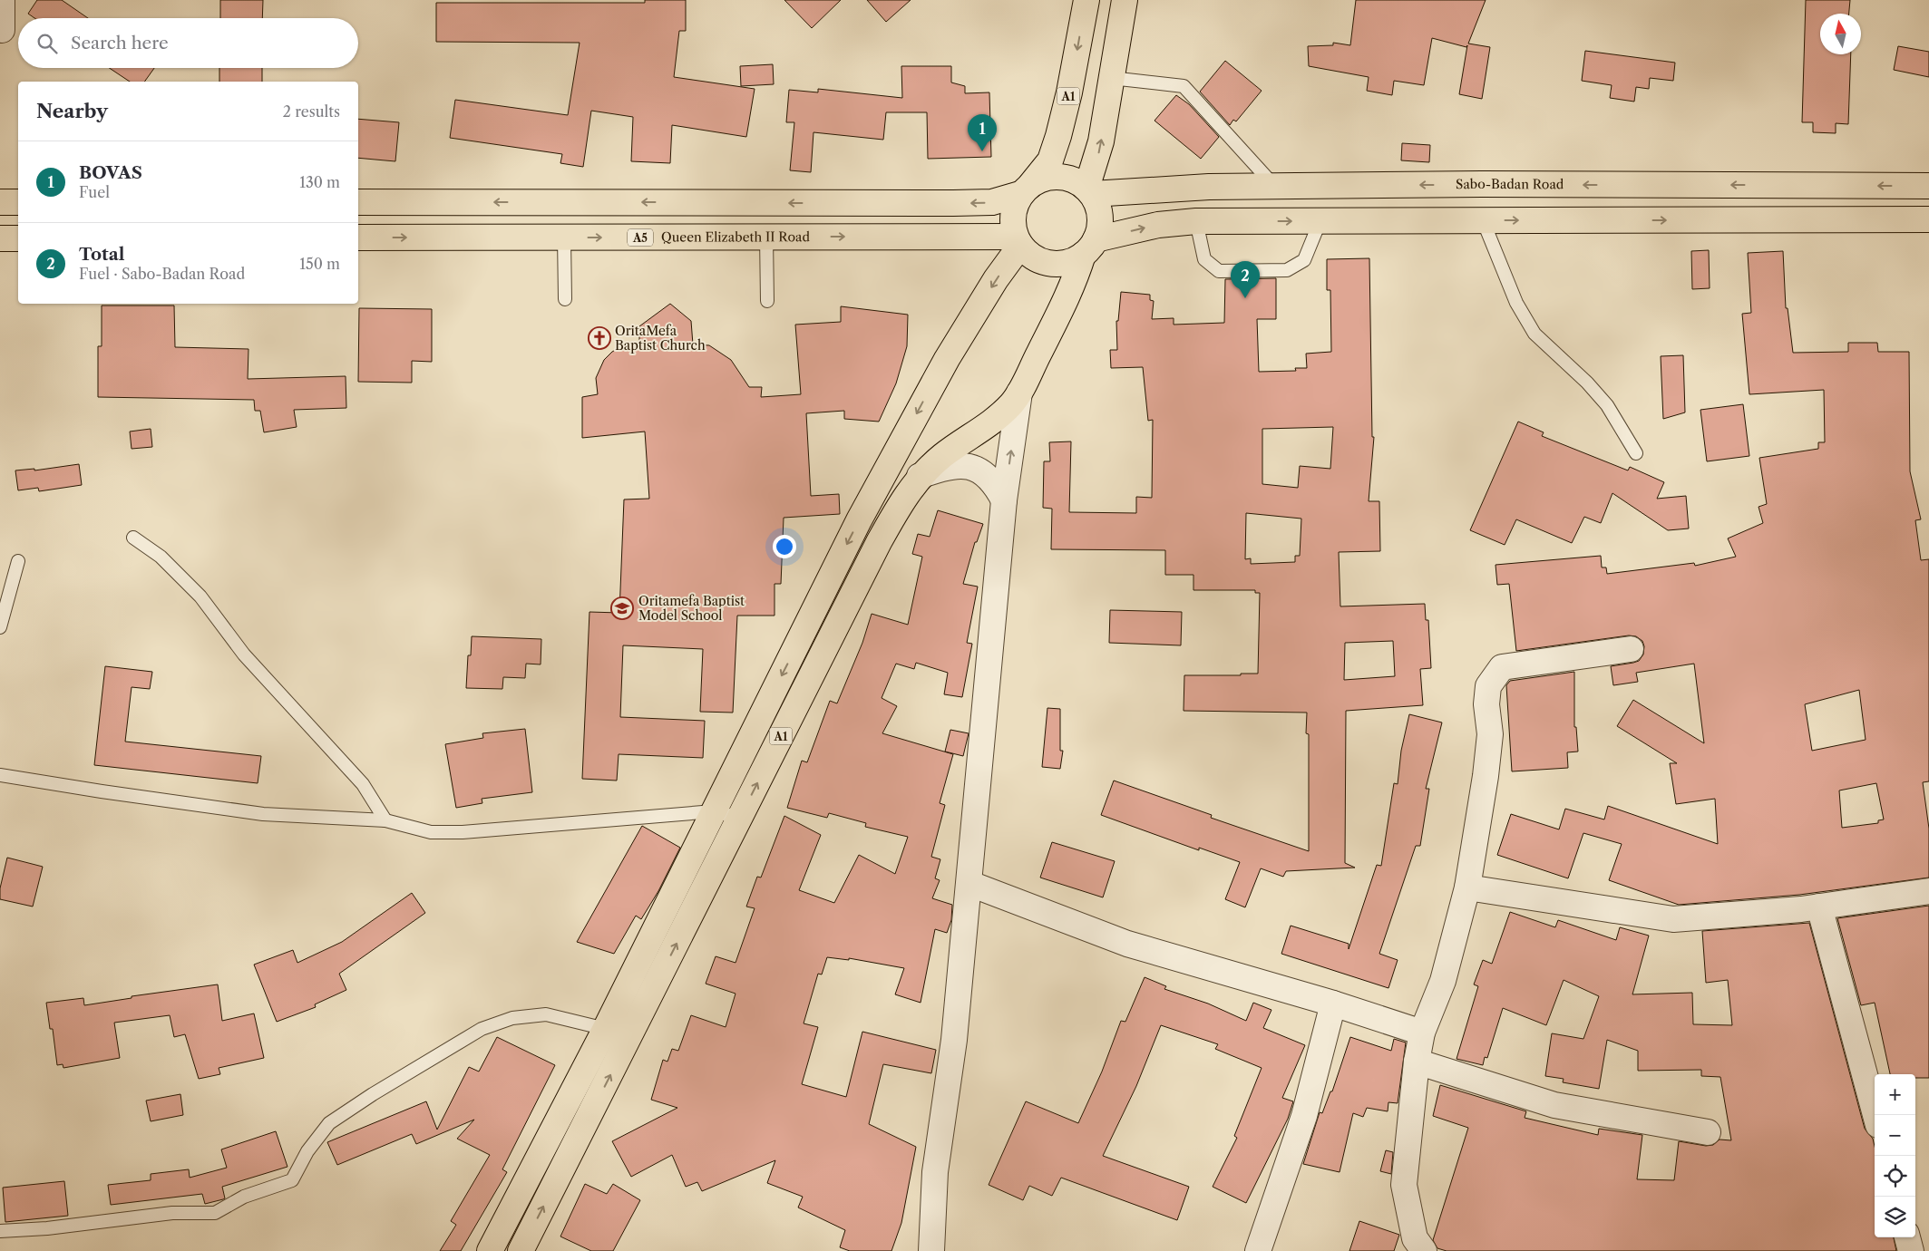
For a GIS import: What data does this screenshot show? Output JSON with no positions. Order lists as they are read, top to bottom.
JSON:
{
  "streets": {
    "highway": [
      "A1",
      "Sabo-Badan Road",
      "Queen Elizabeth II Road",
      "A5"
    ]
  },
  "crossings": [
    ["A1", "Sabo-Badan Road"],
    ["A1", "Queen Elizabeth II Road"],
    ["Sabo-Badan Road", "Queen Elizabeth II Road"]
  ],
  "places": {
    "church": ["OritaMefa Baptist Church"],
    "school or university": ["Oritamefa Baptist Model School"]
  },
  "north": "top",
  "page": {
    "search": "Search here",
    "heading": ["Nearby", "2 results"],
    "pins": ["1", "2"],
    "list": [
      {
        "mark": "1",
        "name": "BOVAS",
        "note": "Fuel",
        "value": "130 m"
      },
      {
        "mark": "2",
        "name": "Total",
        "note": "Fuel · Sabo-Badan Road",
        "value": "150 m"
      }
    ],
    "map_buttons": ["+", "−"]
  }
}
